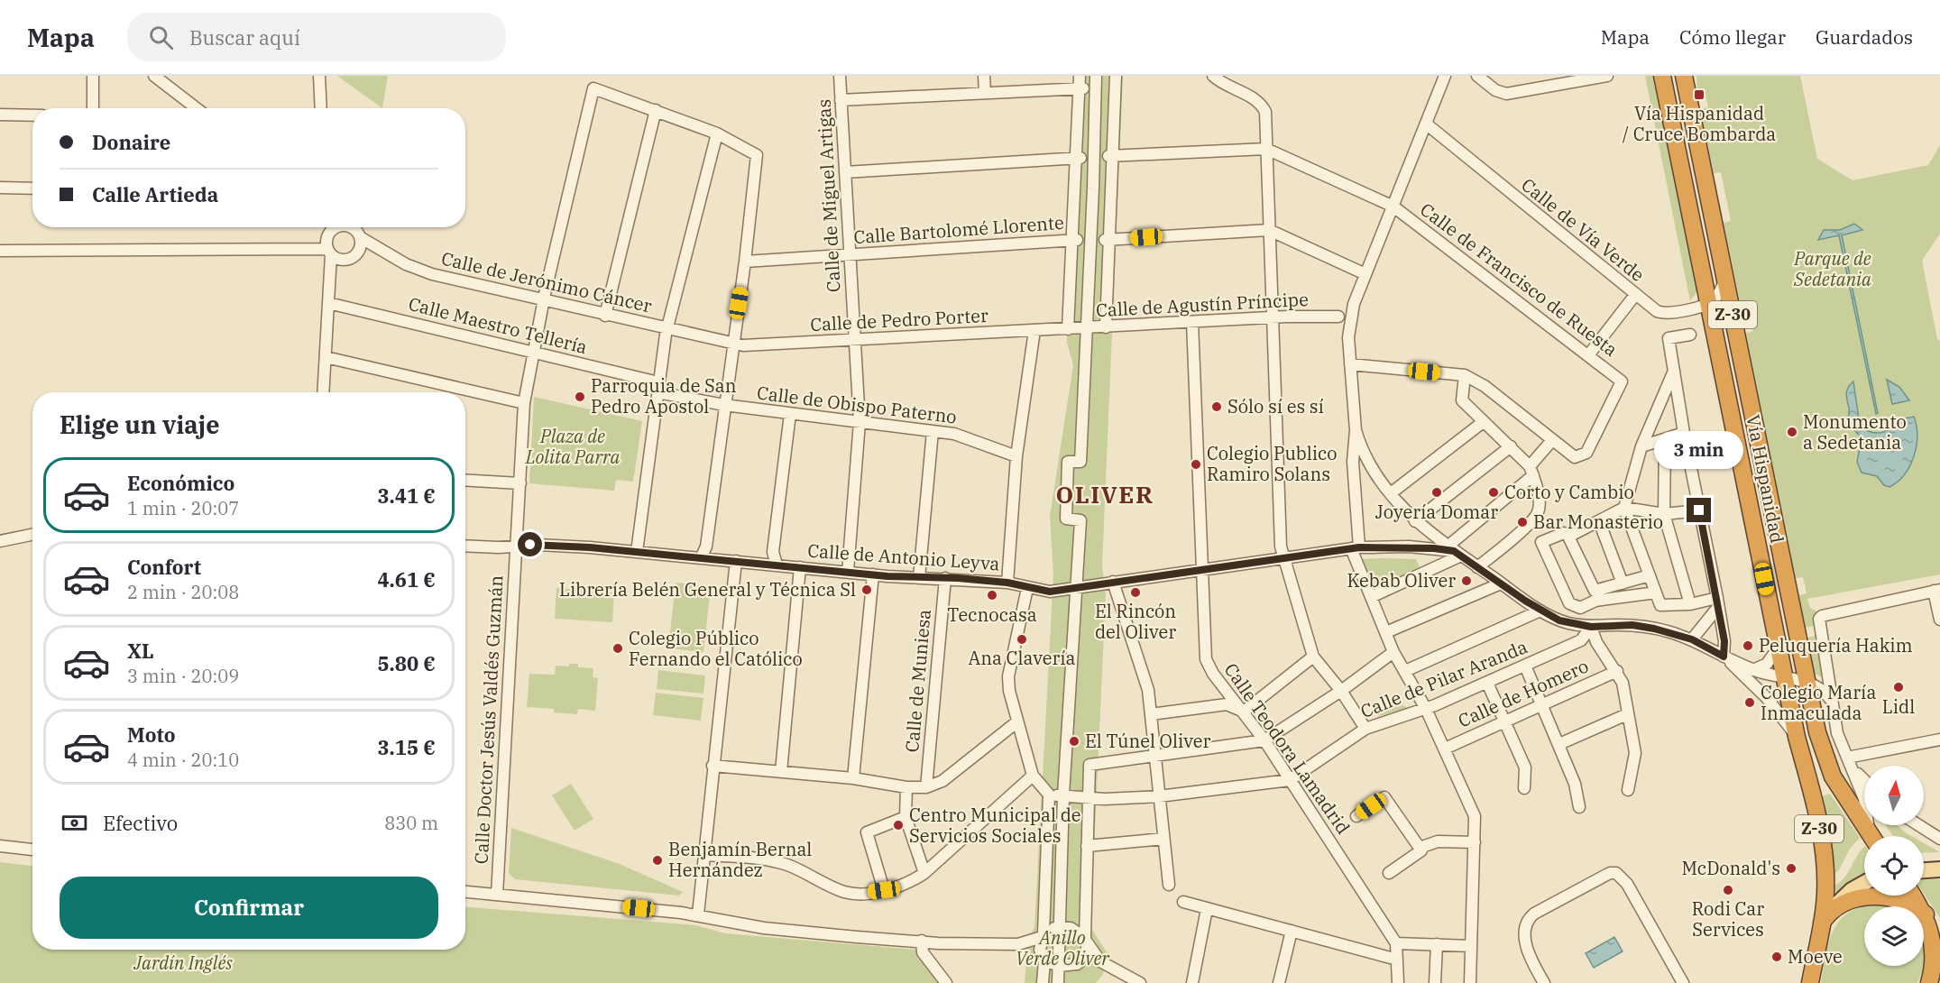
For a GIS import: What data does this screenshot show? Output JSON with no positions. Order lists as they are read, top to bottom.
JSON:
{
  "streets": {
    "highway": ["Z-30", "Vía Hispanidad"],
    "street": [
      "Calle de Miguel Artigas",
      "Calle Bartolomé Llorente",
      "Calle de Vía Verde",
      "Calle de Francisco de Ruesta",
      "Calle de Jerónimo Cáncer",
      "Calle de Agustín Príncipe",
      "Calle de Pedro Porter",
      "Calle Maestro Tellería",
      "Calle de Obispo Paterno",
      "Calle de Antonio Leyva",
      "Calle de Pilar Aranda",
      "Calle de Muniesa",
      "Calle de Homero",
      "Calle Doctor Jesús Valdés Guzmán",
      "Calle Teodora Lamadrid"
    ]
  },
  "crossings": [
    ["Calle de Miguel Artigas", "Calle Bartolomé Llorente"],
    ["Calle de Miguel Artigas", "Calle de Pedro Porter"],
    ["Calle de Miguel Artigas", "Calle de Obispo Paterno"],
    ["Calle de Miguel Artigas", "Calle de Antonio Leyva"],
    ["Calle de Vía Verde", "Vía Hispanidad"],
    ["Calle de Jerónimo Cáncer", "Calle de Pedro Porter"],
    ["Calle de Jerónimo Cáncer", "Calle Doctor Jesús Valdés Guzmán"],
    ["Calle de Agustín Príncipe", "Calle de Pedro Porter"],
    ["Calle de Agustín Príncipe", "Calle Teodora Lamadrid"],
    ["Calle Maestro Tellería", "Calle de Obispo Paterno"],
    ["Calle Maestro Tellería", "Calle Doctor Jesús Valdés Guzmán"],
    ["Calle de Antonio Leyva", "Calle de Muniesa"],
    ["Calle de Antonio Leyva", "Calle Doctor Jesús Valdés Guzmán"],
    ["Calle de Antonio Leyva", "Calle Teodora Lamadrid"],
    ["Calle de Pilar Aranda", "Calle Teodora Lamadrid"]
  ],
  "districts": ["OLIVER"],
  "parks": [
    "Parque de Sedetania",
    "Plaza de Lolita Parra",
    "Anillo Verde Oliver",
    "Jardín Inglés"
  ],
  "places": {
    "transit": ["Vía Hispanidad / Cruce Bombarda"],
    "other": [
      "Parroquia de San Pedro Apostol",
      "Sólo sí es sí",
      "Monumento a Sedetania",
      "Colegio Publico Ramiro Solans",
      "Joyería Domar",
      "Corto y Cambio",
      "Bar Monasterio",
      "Kebab Oliver",
      "Librería Belén General y Técnica Sl",
      "El Rincón del Oliver",
      "Tecnocasa",
      "Ana Clavería",
      "Peluquería Hakim",
      "Colegio Público Fernando el Católico",
      "Lidl",
      "Colegio María Inmaculada",
      "El Túnel Oliver",
      "Centro Municipal de Servicios Sociales",
      "Benjamín Bernal Hernández",
      "McDonald's",
      "Rodi Car Services",
      "Moeve"
    ]
  },
  "north": "top",
  "page": {
    "header": "Mapa",
    "search": "Buscar aquí",
    "nav": ["Mapa", "Cómo llegar", "Guardados"],
    "banner": ["Donaire", "Calle Artieda"],
    "heading": "Elige un viaje",
    "bubble": "3 min",
    "list": [
      {
        "name": "Económico",
        "note": "1 min · 20:07",
        "value": "3.41 €"
      },
      {
        "name": "Confort",
        "note": "2 min · 20:08",
        "value": "4.61 €"
      },
      {
        "name": "XL",
        "note": "3 min · 20:09",
        "value": "5.80 €"
      },
      {
        "name": "Moto",
        "note": "4 min · 20:10",
        "value": "3.15 €"
      }
    ],
    "pay": ["Efectivo", "830 m"],
    "buttons": "Confirmar"
  }
}
